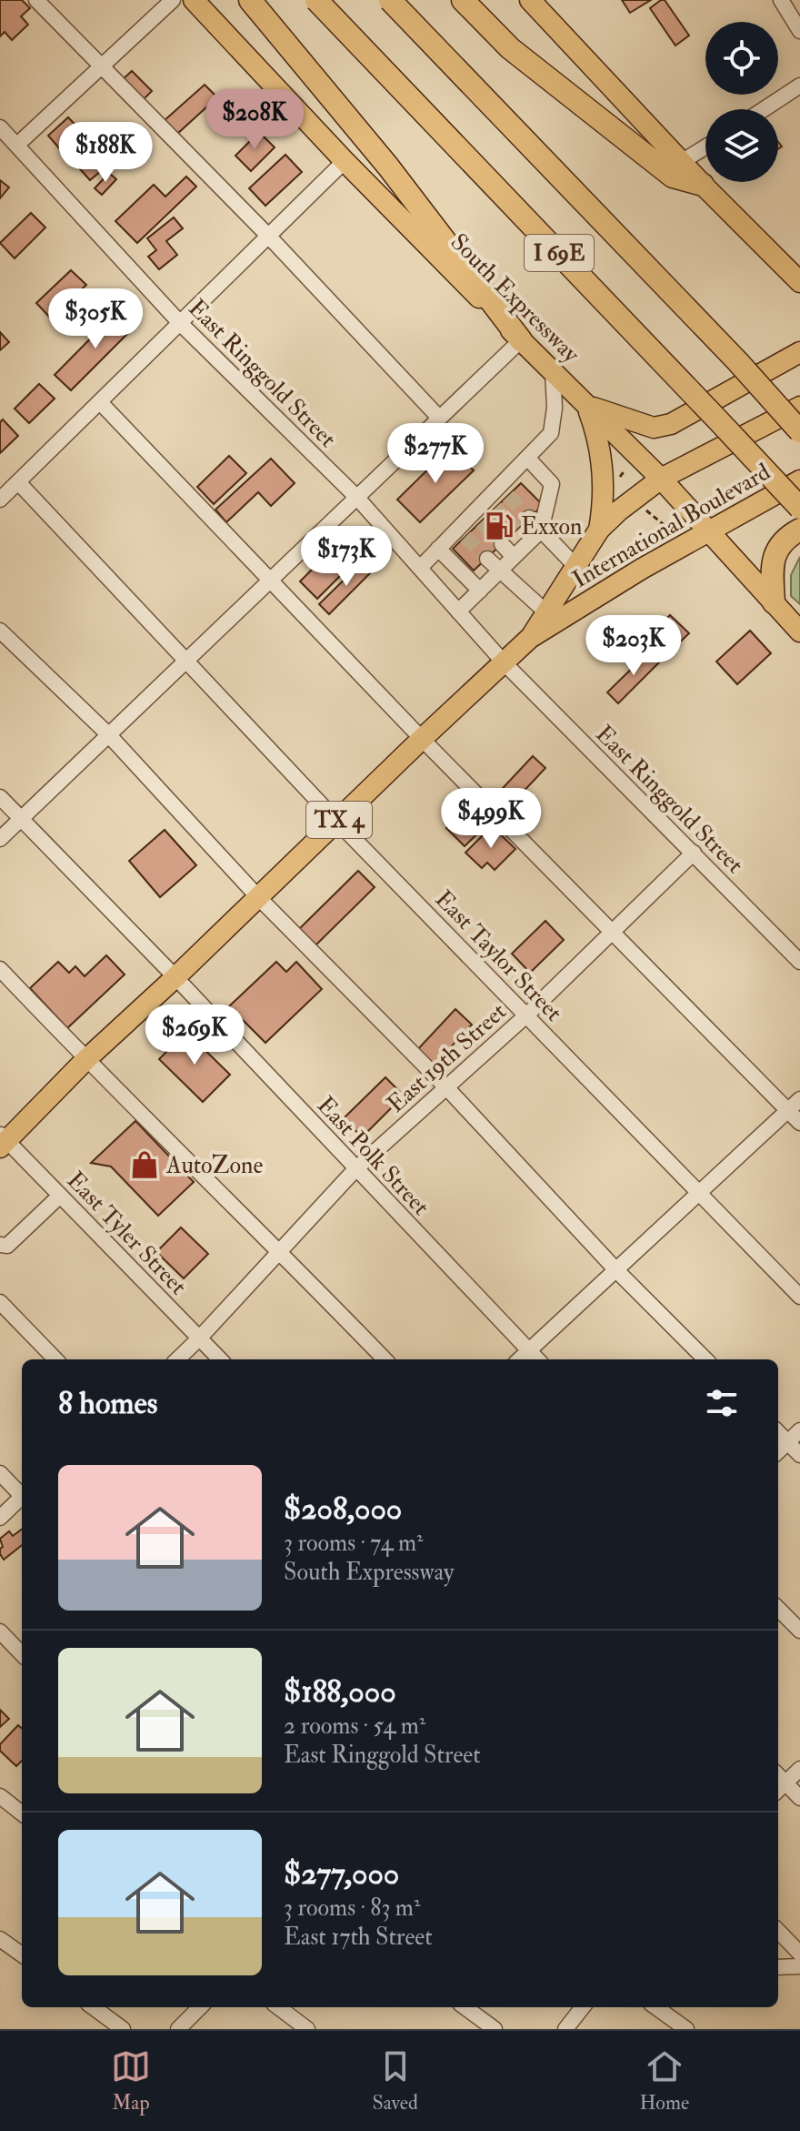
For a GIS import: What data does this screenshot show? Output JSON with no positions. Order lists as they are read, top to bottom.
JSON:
{
  "streets": {
    "highway": ["I 69E"],
    "main road": ["South Expressway", "International Boulevard", "TX 4"],
    "street": [
      "East Ringgold Street",
      "East Taylor Street",
      "East 19th Street",
      "East Polk Street",
      "East Tyler Street"
    ]
  },
  "crossings": [
    ["South Expressway", "International Boulevard"],
    ["East Ringgold Street", "International Boulevard"],
    ["East Ringgold Street", "East 19th Street"],
    ["International Boulevard", "East Taylor Street"],
    ["International Boulevard", "East Polk Street"],
    ["International Boulevard", "East Tyler Street"],
    ["East Taylor Street", "East 19th Street"],
    ["East 19th Street", "East Polk Street"],
    ["East 19th Street", "East Tyler Street"]
  ],
  "places": {
    "fuel station": ["Exxon"],
    "shop": ["AutoZone"]
  },
  "page": {
    "price": [
      "$208K",
      "$188K",
      "$305K",
      "$277K",
      "$173K",
      "$203K",
      "$499K",
      "$269K"
    ],
    "heading": "8 homes",
    "list": [
      {
        "name": "$208,000",
        "note": "3 rooms · 74 m² · South Expressway"
      },
      {
        "name": "$188,000",
        "note": "2 rooms · 54 m² · East Ringgold Street"
      },
      {
        "name": "$277,000",
        "note": "3 rooms · 83 m² · East 17th Street"
      }
    ],
    "tabs": ["Map", "Saved", "Home"]
  }
}
